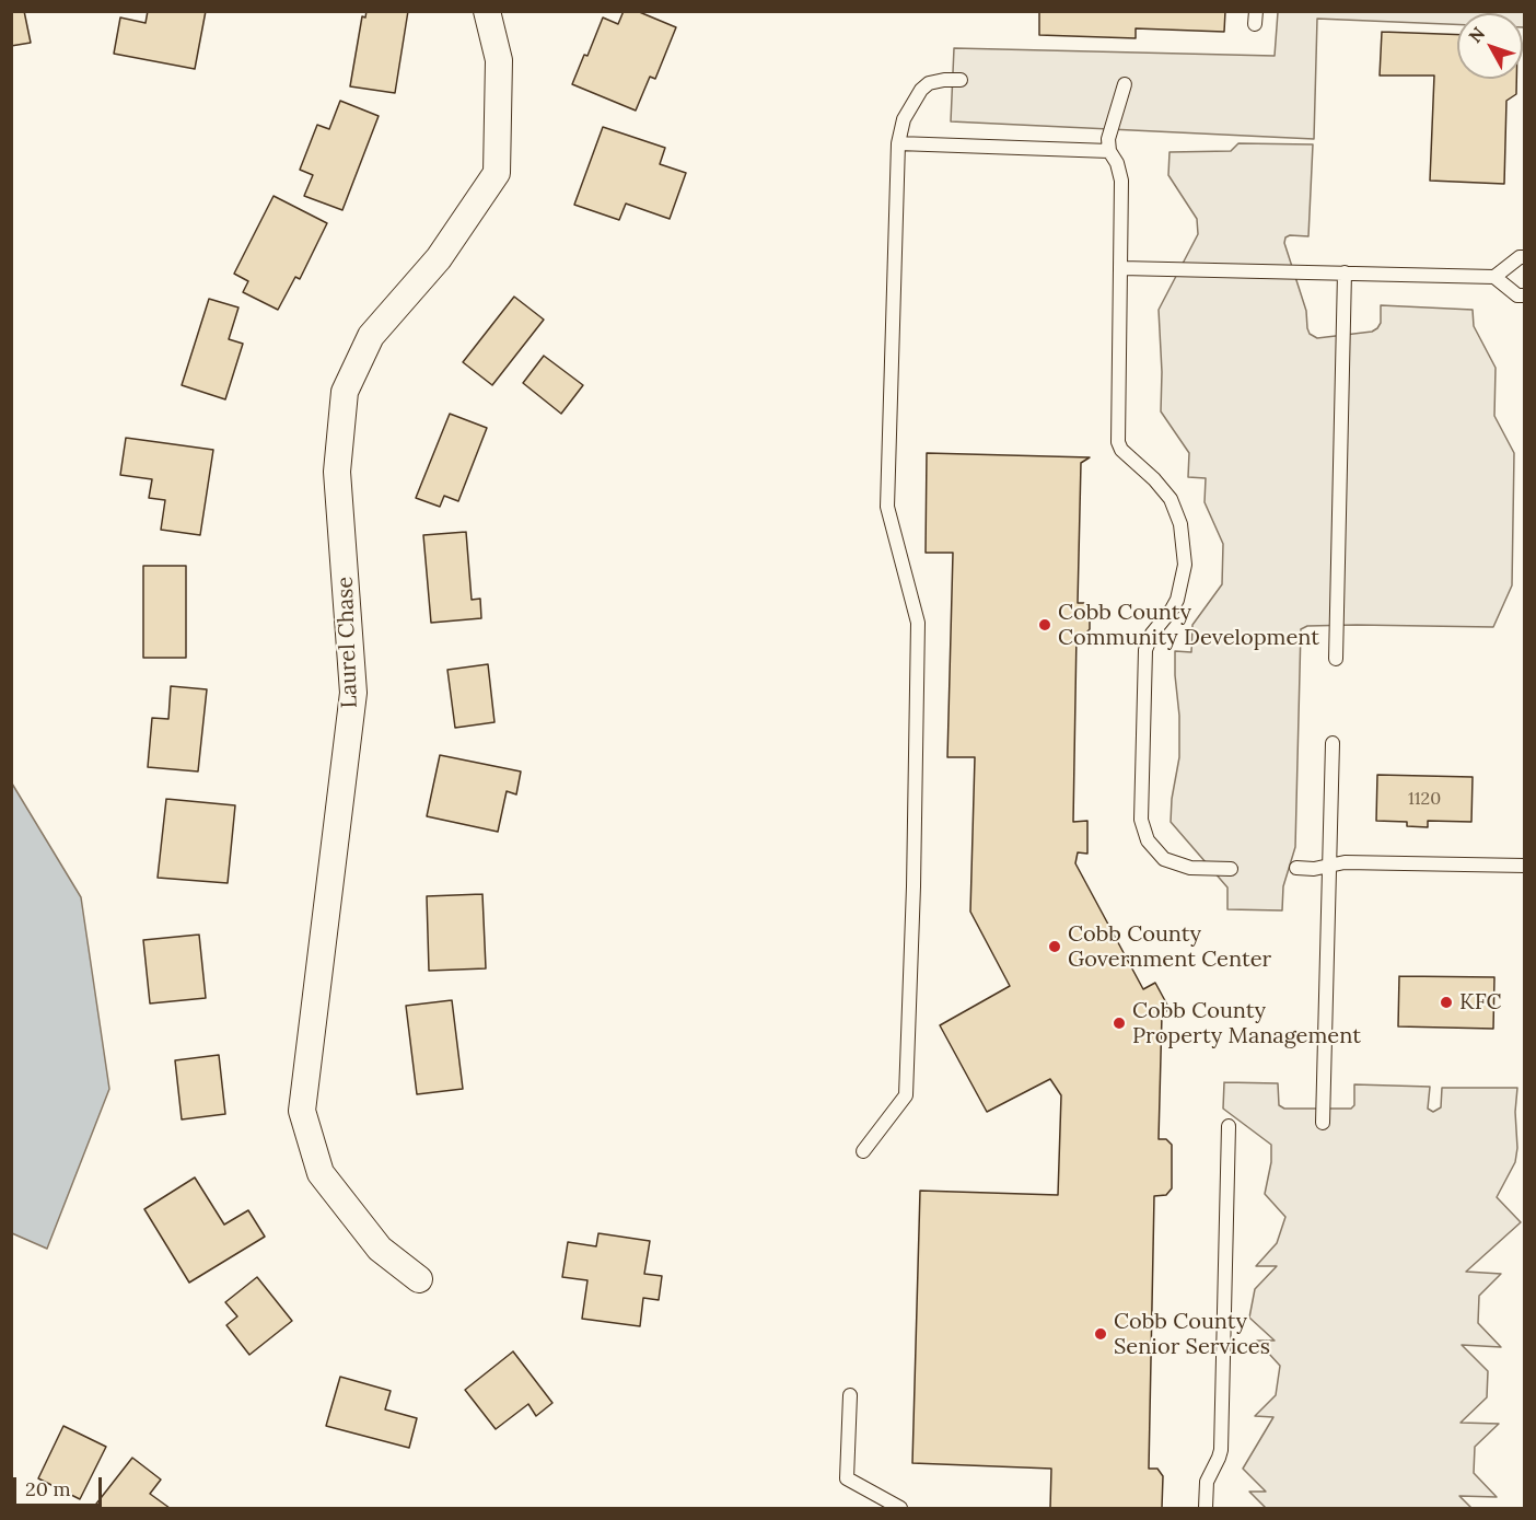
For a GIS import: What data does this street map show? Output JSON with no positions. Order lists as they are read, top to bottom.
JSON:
{
  "streets": {
    "street": ["Laurel Chase"]
  },
  "places": [
    "Cobb County Community Development",
    "Cobb County Government Center",
    "KFC",
    "Cobb County Property Management",
    "Cobb County Senior Services"
  ],
  "house_numbers": ["1120"],
  "scale_bar": "20 m",
  "north": "top left"
}
